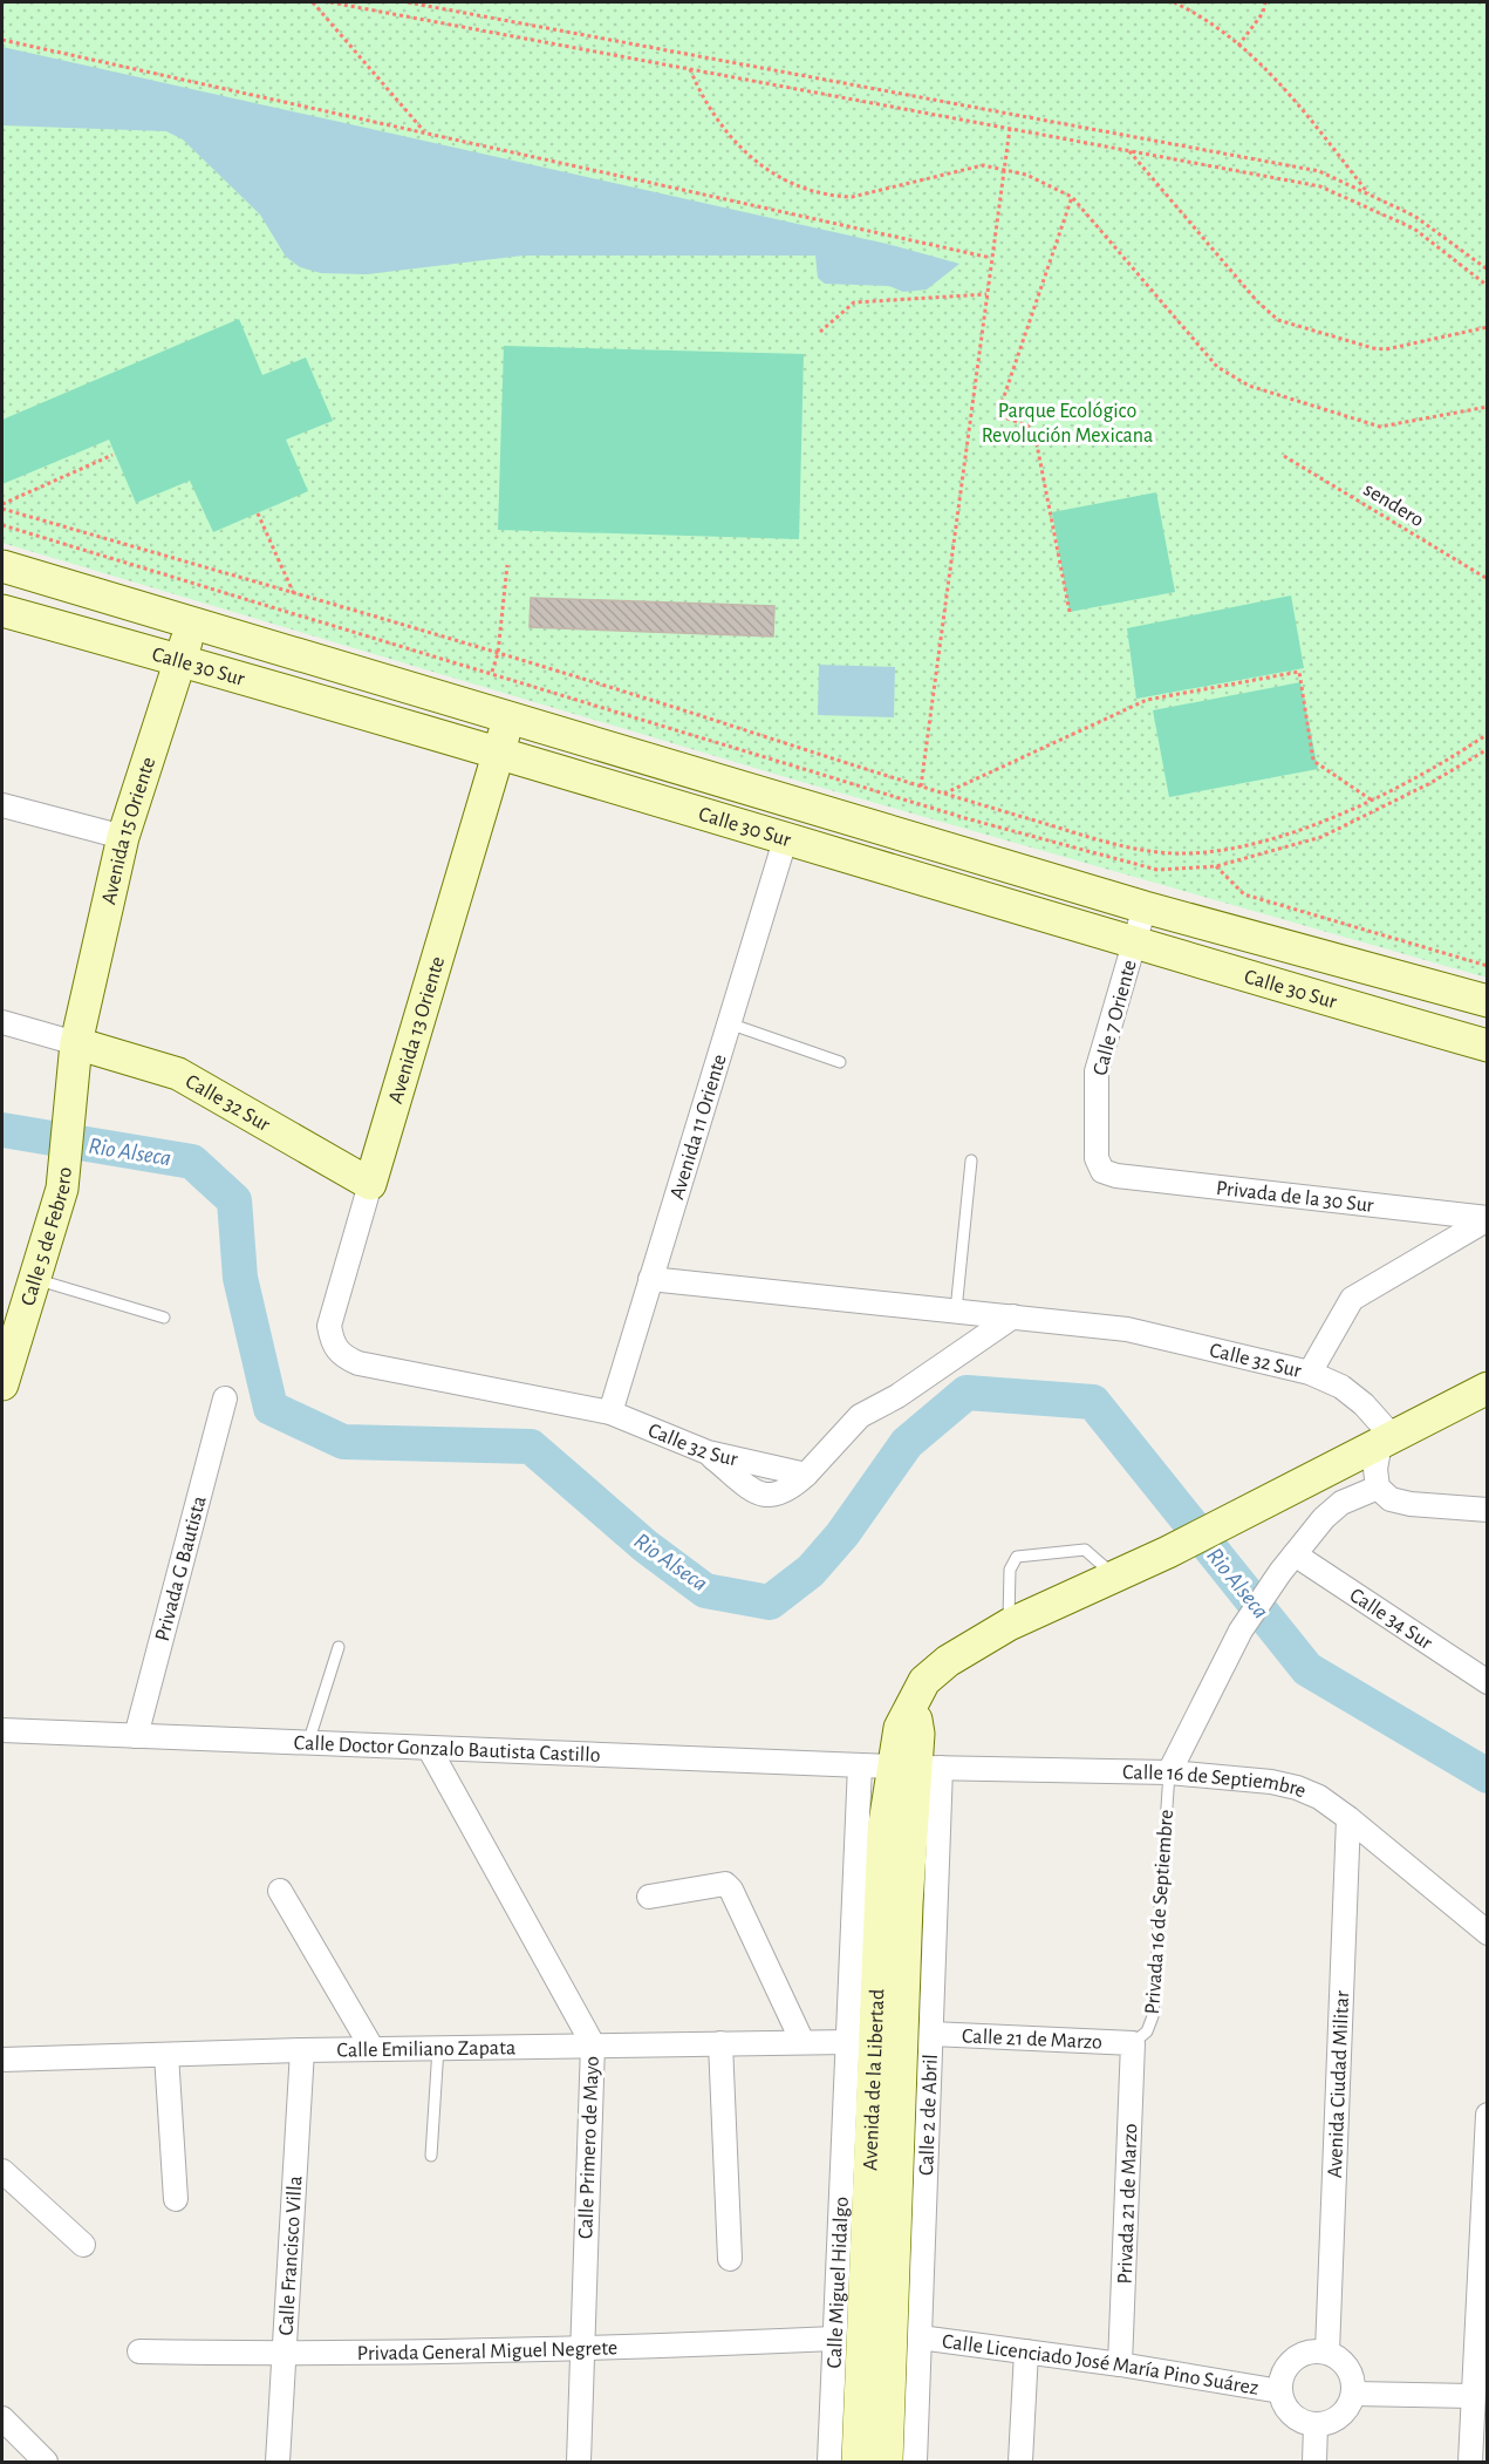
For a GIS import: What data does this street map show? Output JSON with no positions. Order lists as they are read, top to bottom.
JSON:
{
  "streets": {
    "main road": [
      "Calle 30 Sur",
      "Avenida 15 Oriente",
      "Avenida 13 Oriente",
      "Calle 32 Sur",
      "Calle 5 de Febrero",
      "Avenida de la Libertad"
    ],
    "street": [
      "Calle 7 Oriente",
      "Avenida 11 Oriente",
      "Privada de la 30 Sur",
      "Privada G Bautista",
      "Calle 34 Sur",
      "Calle Doctor Gonzalo Bautista Castillo",
      "Calle 16 de Septiembre",
      "Calle 21 de Marzo",
      "Calle Emiliano Zapata",
      "Avenida Ciudad Militar",
      "Calle 2 de Abril",
      "Calle Primero de Mayo",
      "Privada 21 de Marzo",
      "Calle Francisco Villa",
      "Calle Miguel Hidalgo",
      "Privada General Miguel Negrete",
      "Calle Licenciado José María Pino Suárez"
    ],
    "lane": ["Privada 16 de Septiembre"],
    "path": ["sendero"]
  },
  "crossings": [
    ["Calle 30 Sur", "Avenida 15 Oriente"],
    ["Calle 30 Sur", "Calle 7 Oriente"],
    ["Calle 30 Sur", "Avenida 13 Oriente"],
    ["Calle 30 Sur", "Avenida 11 Oriente"],
    ["Avenida 15 Oriente", "Calle 32 Sur"],
    ["Avenida 15 Oriente", "Calle 5 de Febrero"],
    ["Calle 7 Oriente", "Privada de la 30 Sur"],
    ["Avenida 13 Oriente", "Calle 32 Sur"],
    ["Calle 32 Sur", "Avenida 11 Oriente"],
    ["Calle 32 Sur", "Calle 5 de Febrero"],
    ["Calle 32 Sur", "Avenida de la Libertad"],
    ["Privada G Bautista", "Calle Doctor Gonzalo Bautista Castillo"],
    ["Calle Doctor Gonzalo Bautista Castillo", "Calle 16 de Septiembre"],
    ["Calle Doctor Gonzalo Bautista Castillo", "Avenida de la Libertad"],
    ["Calle Doctor Gonzalo Bautista Castillo", "Calle 2 de Abril"],
    ["Calle Doctor Gonzalo Bautista Castillo", "Calle Primero de Mayo"],
    ["Calle Doctor Gonzalo Bautista Castillo", "Calle Miguel Hidalgo"],
    ["Calle 16 de Septiembre", "Privada 16 de Septiembre"],
    ["Calle 16 de Septiembre", "Avenida de la Libertad"],
    ["Calle 16 de Septiembre", "Avenida Ciudad Militar"],
    ["Calle 16 de Septiembre", "Calle 2 de Abril"],
    ["Privada 16 de Septiembre", "Calle 21 de Marzo"],
    ["Privada 16 de Septiembre", "Privada 21 de Marzo"],
    ["Calle 21 de Marzo", "Calle 2 de Abril"],
    ["Calle 21 de Marzo", "Privada 21 de Marzo"],
    ["Calle Emiliano Zapata", "Calle Primero de Mayo"],
    ["Calle Emiliano Zapata", "Calle Francisco Villa"],
    ["Calle Emiliano Zapata", "Calle Miguel Hidalgo"],
    ["Avenida de la Libertad", "Calle 2 de Abril"],
    ["Avenida Ciudad Militar", "Calle Licenciado José María Pino Suárez"],
    ["Calle 2 de Abril", "Calle Licenciado José María Pino Suárez"],
    ["Calle Primero de Mayo", "Privada General Miguel Negrete"],
    ["Privada 21 de Marzo", "Calle Licenciado José María Pino Suárez"],
    ["Calle Francisco Villa", "Privada General Miguel Negrete"],
    ["Calle Miguel Hidalgo", "Privada General Miguel Negrete"]
  ],
  "water": ["Rio Alseca"],
  "parks": ["Parque Ecológico Revolución Mexicana"]
}
